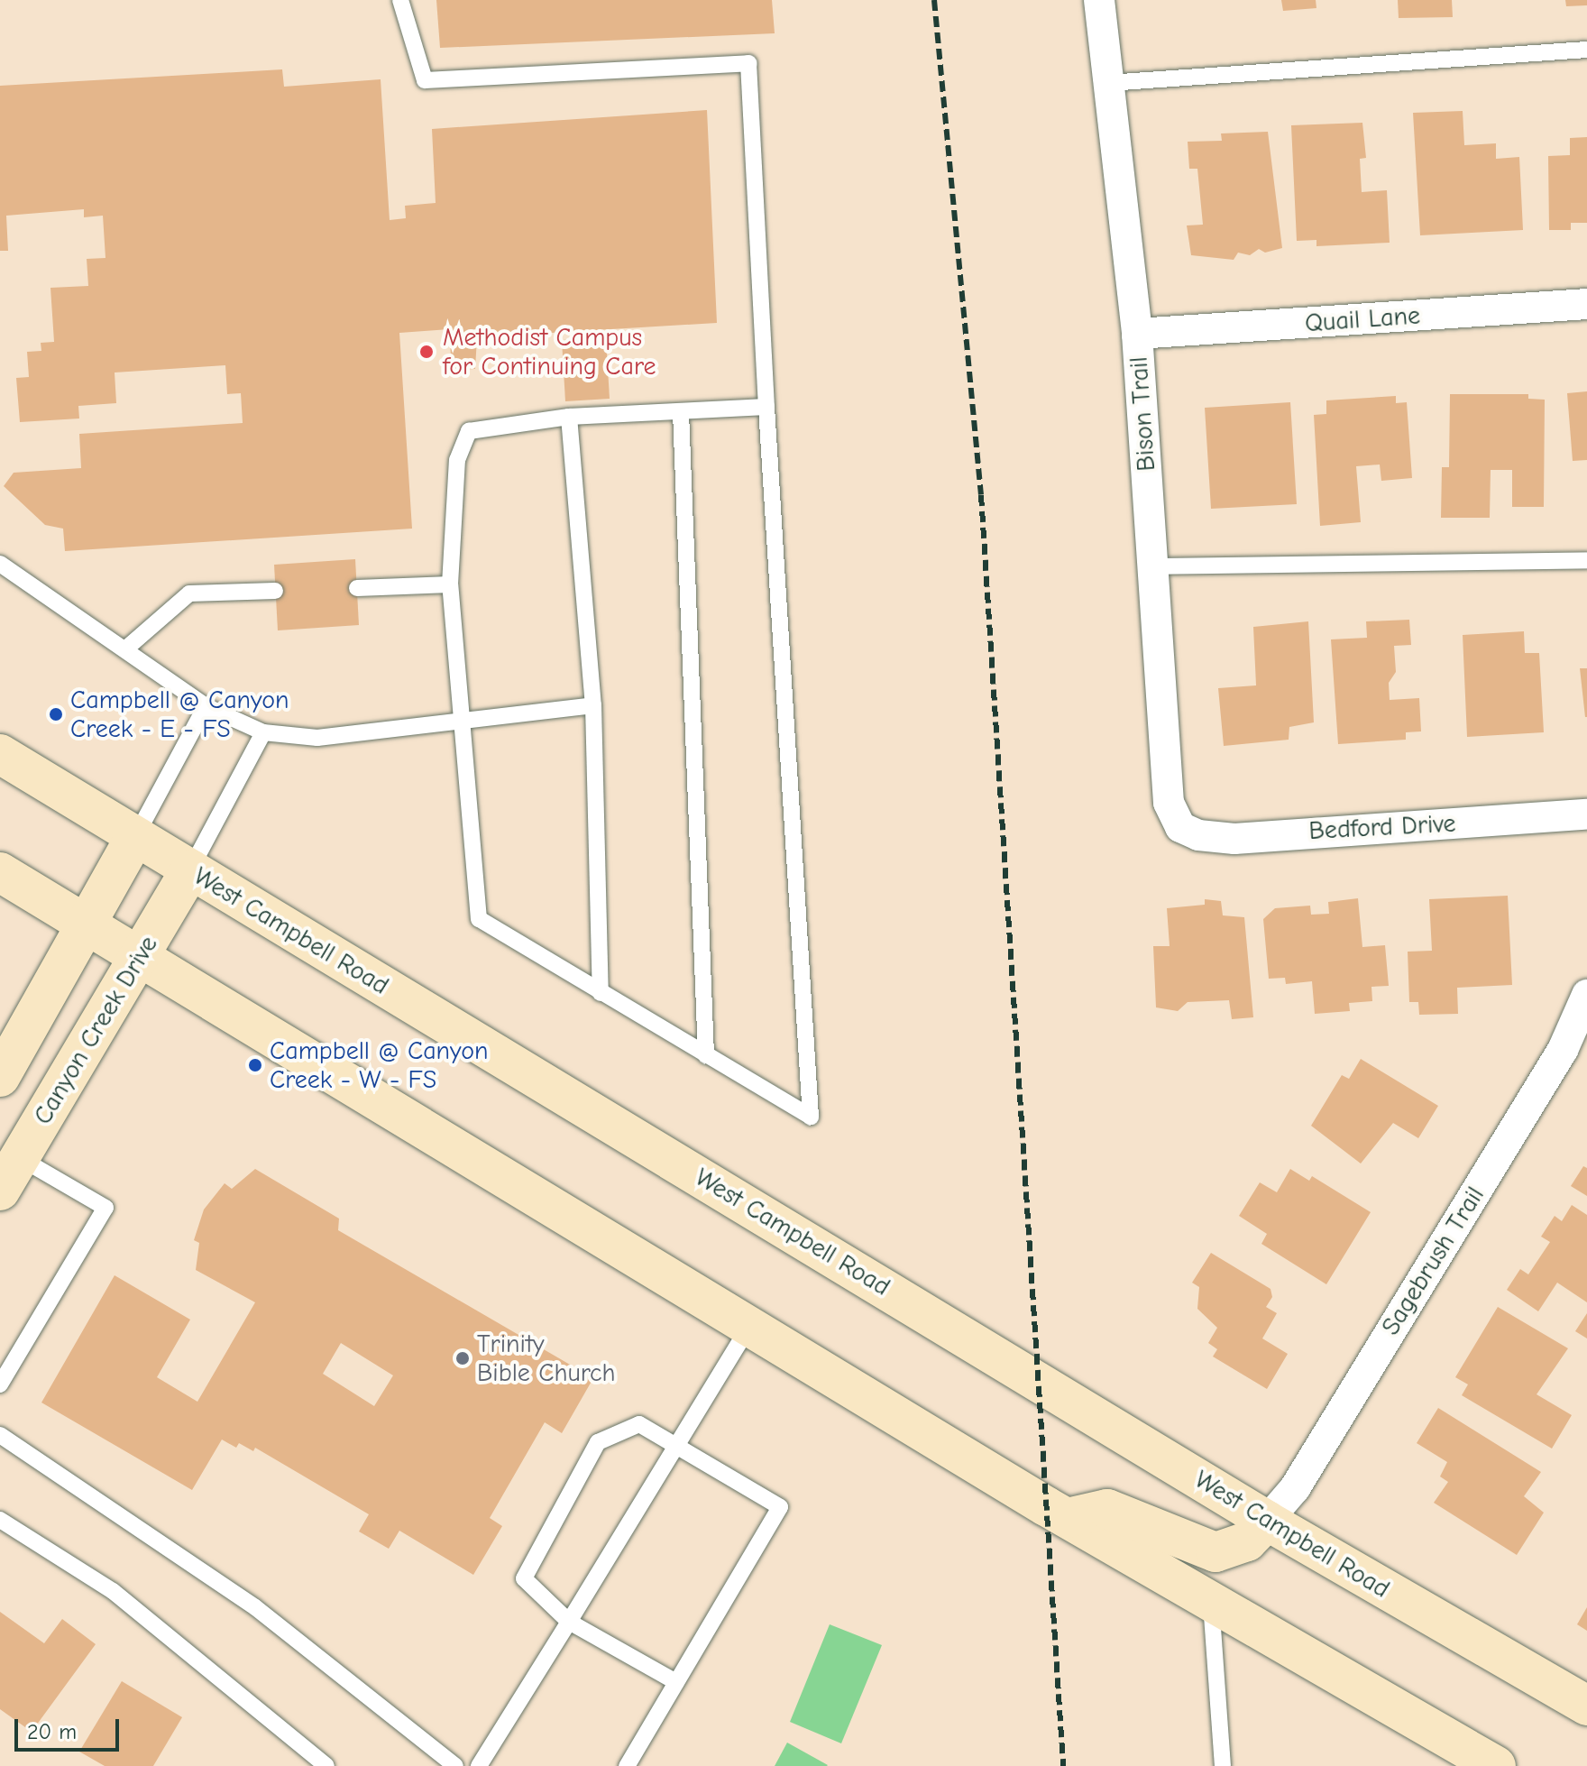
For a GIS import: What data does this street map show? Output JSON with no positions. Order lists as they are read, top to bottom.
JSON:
{
  "streets": {
    "main road": ["West Campbell Road", "Canyon Creek Drive"],
    "street": [
      "Quail Lane",
      "Bison Trail",
      "Bedford Drive",
      "Sagebrush Trail"
    ]
  },
  "crossings": [
    ["Quail Lane", "Bison Trail"],
    ["Bison Trail", "Bedford Drive"],
    ["West Campbell Road", "Canyon Creek Drive"],
    ["West Campbell Road", "Sagebrush Trail"]
  ],
  "places": [
    "Methodist Campus for Continuing Care",
    "Campbell @ Canyon Creek - E - FS",
    "Campbell @ Canyon Creek - W - FS",
    "Trinity Bible Church"
  ],
  "scale_bar": "20 m"
}
